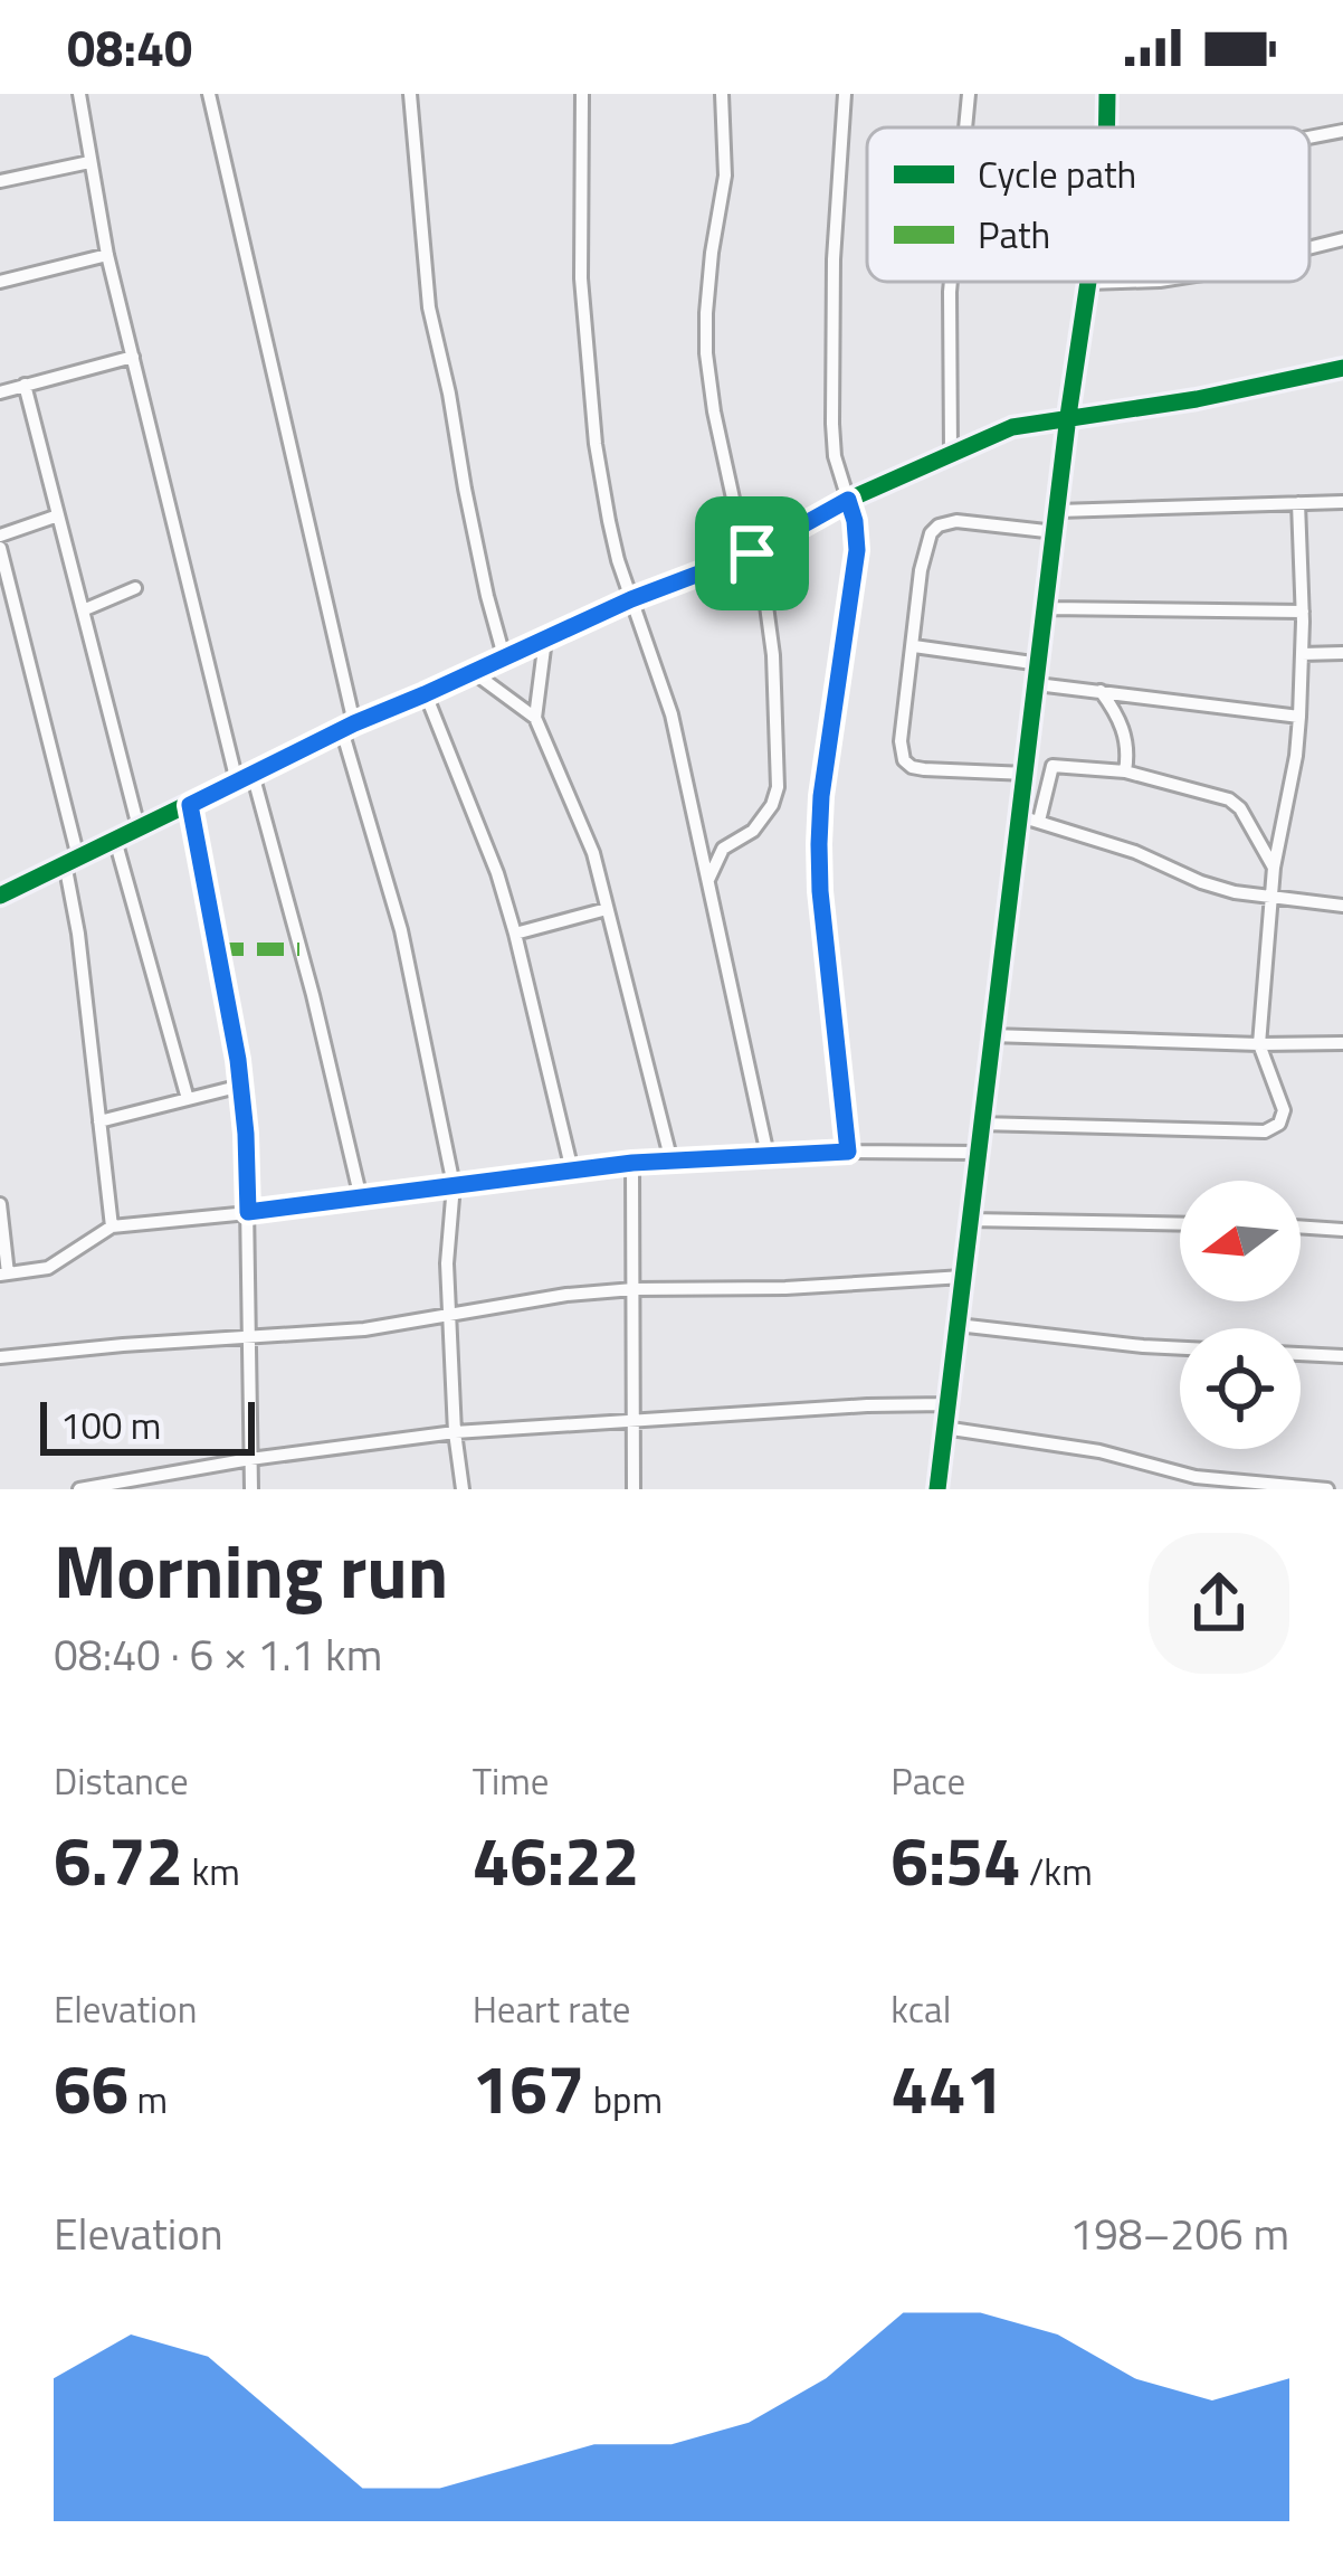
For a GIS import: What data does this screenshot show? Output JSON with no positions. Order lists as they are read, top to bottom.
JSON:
{
  "legend": ["Cycle path", "Path"],
  "scale_bar": "100 m",
  "north": "left",
  "page": {
    "status": "08:40",
    "scale": "100 m",
    "heading": ["Morning run", "08:40 · 6 × 1.1 km"],
    "stats": [
      ["Distance", "6.72 km"],
      ["Time", "46:22"],
      ["Pace", "6:54 /km"],
      ["Elevation", "66 m"],
      ["Heart rate", "167 bpm"],
      ["kcal", "441"]
    ],
    "chart": ["Elevation", "198–206 m"]
  }
}
